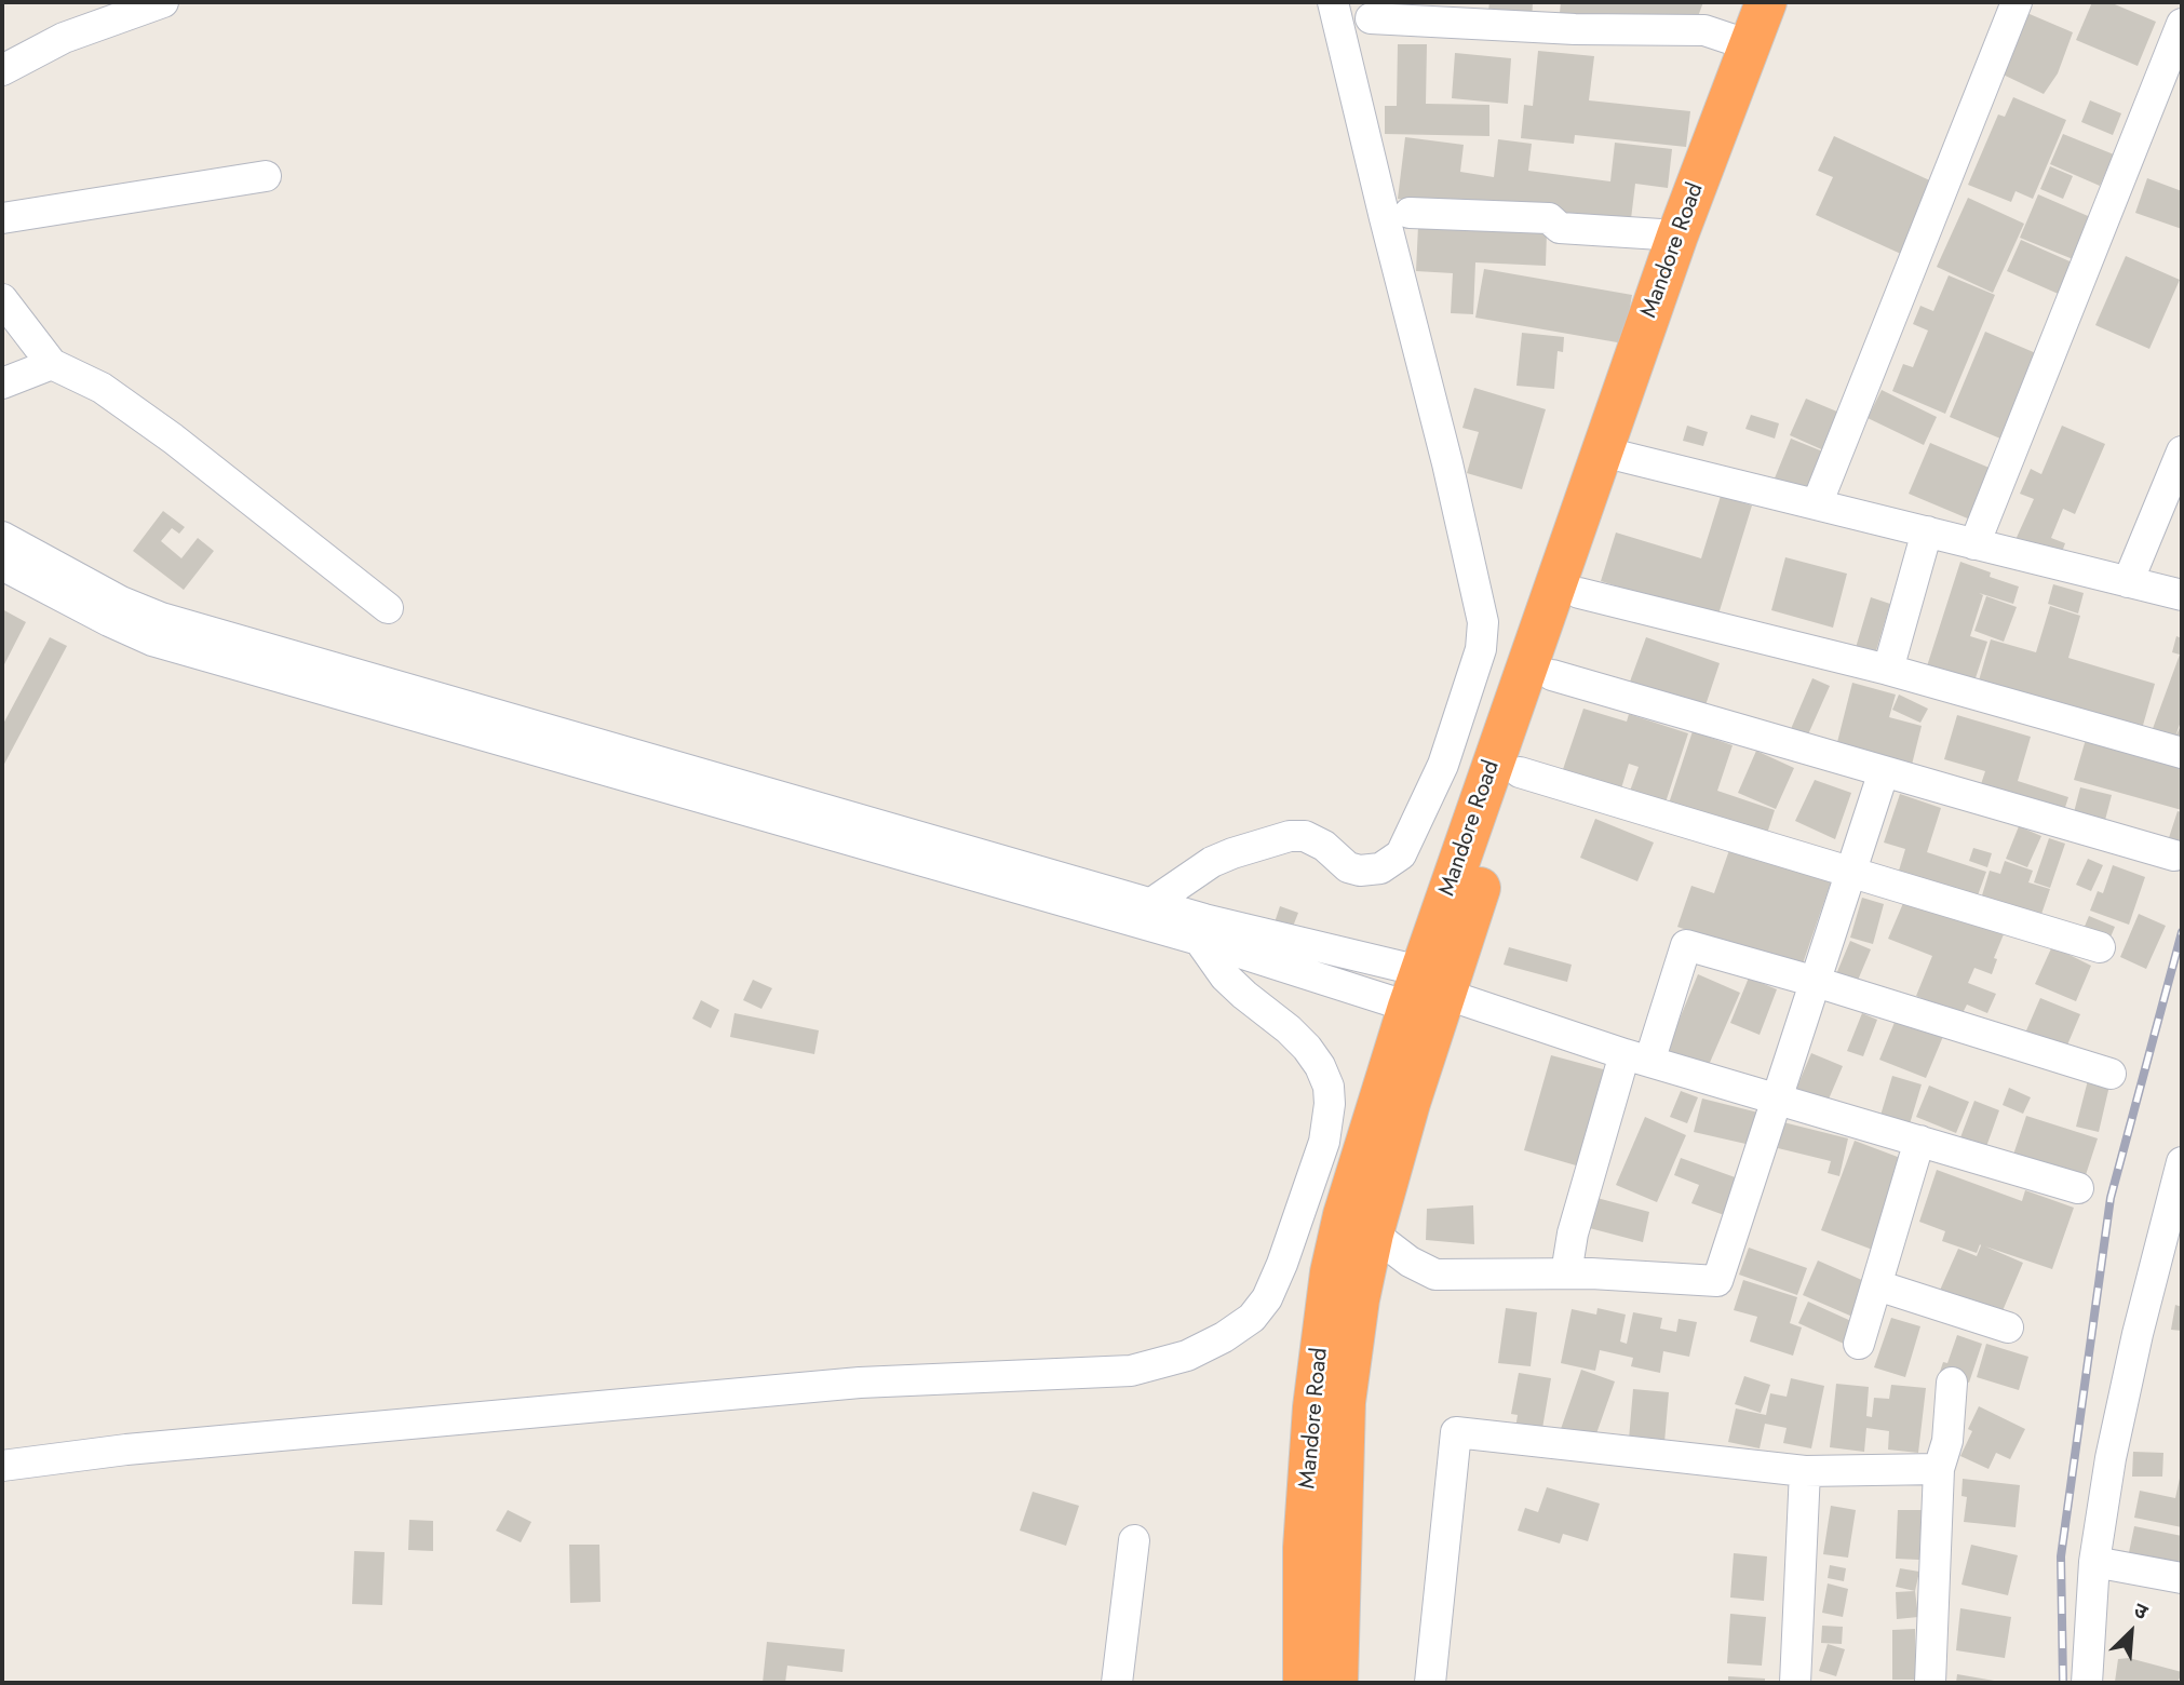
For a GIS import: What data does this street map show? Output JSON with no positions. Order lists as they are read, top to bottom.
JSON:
{
  "streets": {
    "highway": ["Mandore Road"]
  },
  "north": "top right"
}
